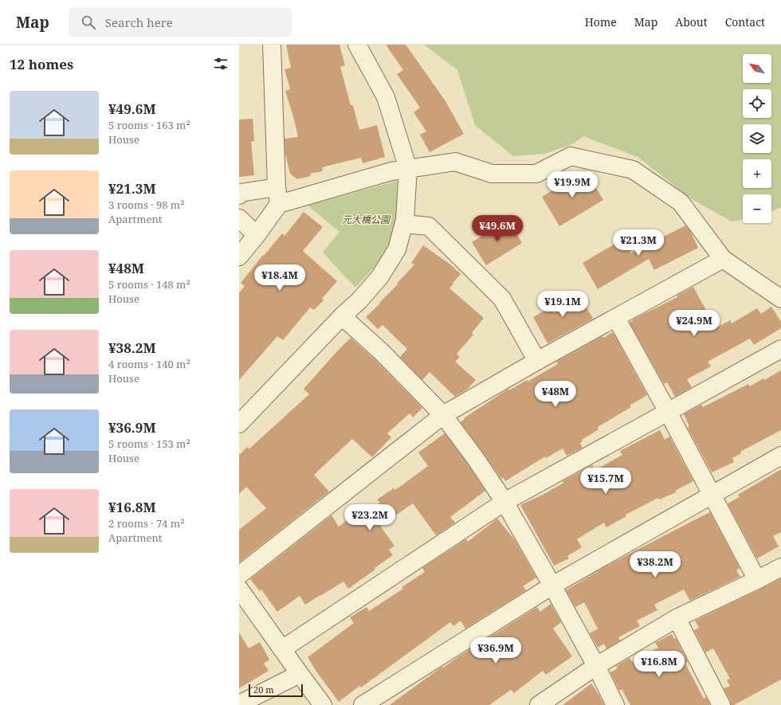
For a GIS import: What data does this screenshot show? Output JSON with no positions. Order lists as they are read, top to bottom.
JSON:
{
  "parks": ["元大橋公園"],
  "scale_bar": "20 m",
  "north": "top left",
  "page": {
    "header": "Map",
    "search": "Search here",
    "nav": [
      "Home",
      "Map",
      "About",
      "Contact"
    ],
    "heading": "12 homes",
    "map_buttons": ["+", "−"],
    "list": [
      {
        "name": "¥49.6M",
        "note": "5 rooms · 163 m² · House"
      },
      {
        "name": "¥21.3M",
        "note": "3 rooms · 98 m² · Apartment"
      },
      {
        "name": "¥48M",
        "note": "5 rooms · 148 m² · House"
      },
      {
        "name": "¥38.2M",
        "note": "4 rooms · 140 m² · House"
      },
      {
        "name": "¥36.9M",
        "note": "5 rooms · 153 m² · House"
      },
      {
        "name": "¥16.8M",
        "note": "2 rooms · 74 m² · Apartment"
      }
    ],
    "price": [
      "¥19.9M",
      "¥49.6M",
      "¥21.3M",
      "¥18.4M",
      "¥19.1M",
      "¥24.9M",
      "¥48M",
      "¥15.7M",
      "¥23.2M",
      "¥38.2M",
      "¥36.9M",
      "¥16.8M"
    ],
    "scale": "20 m"
  }
}
